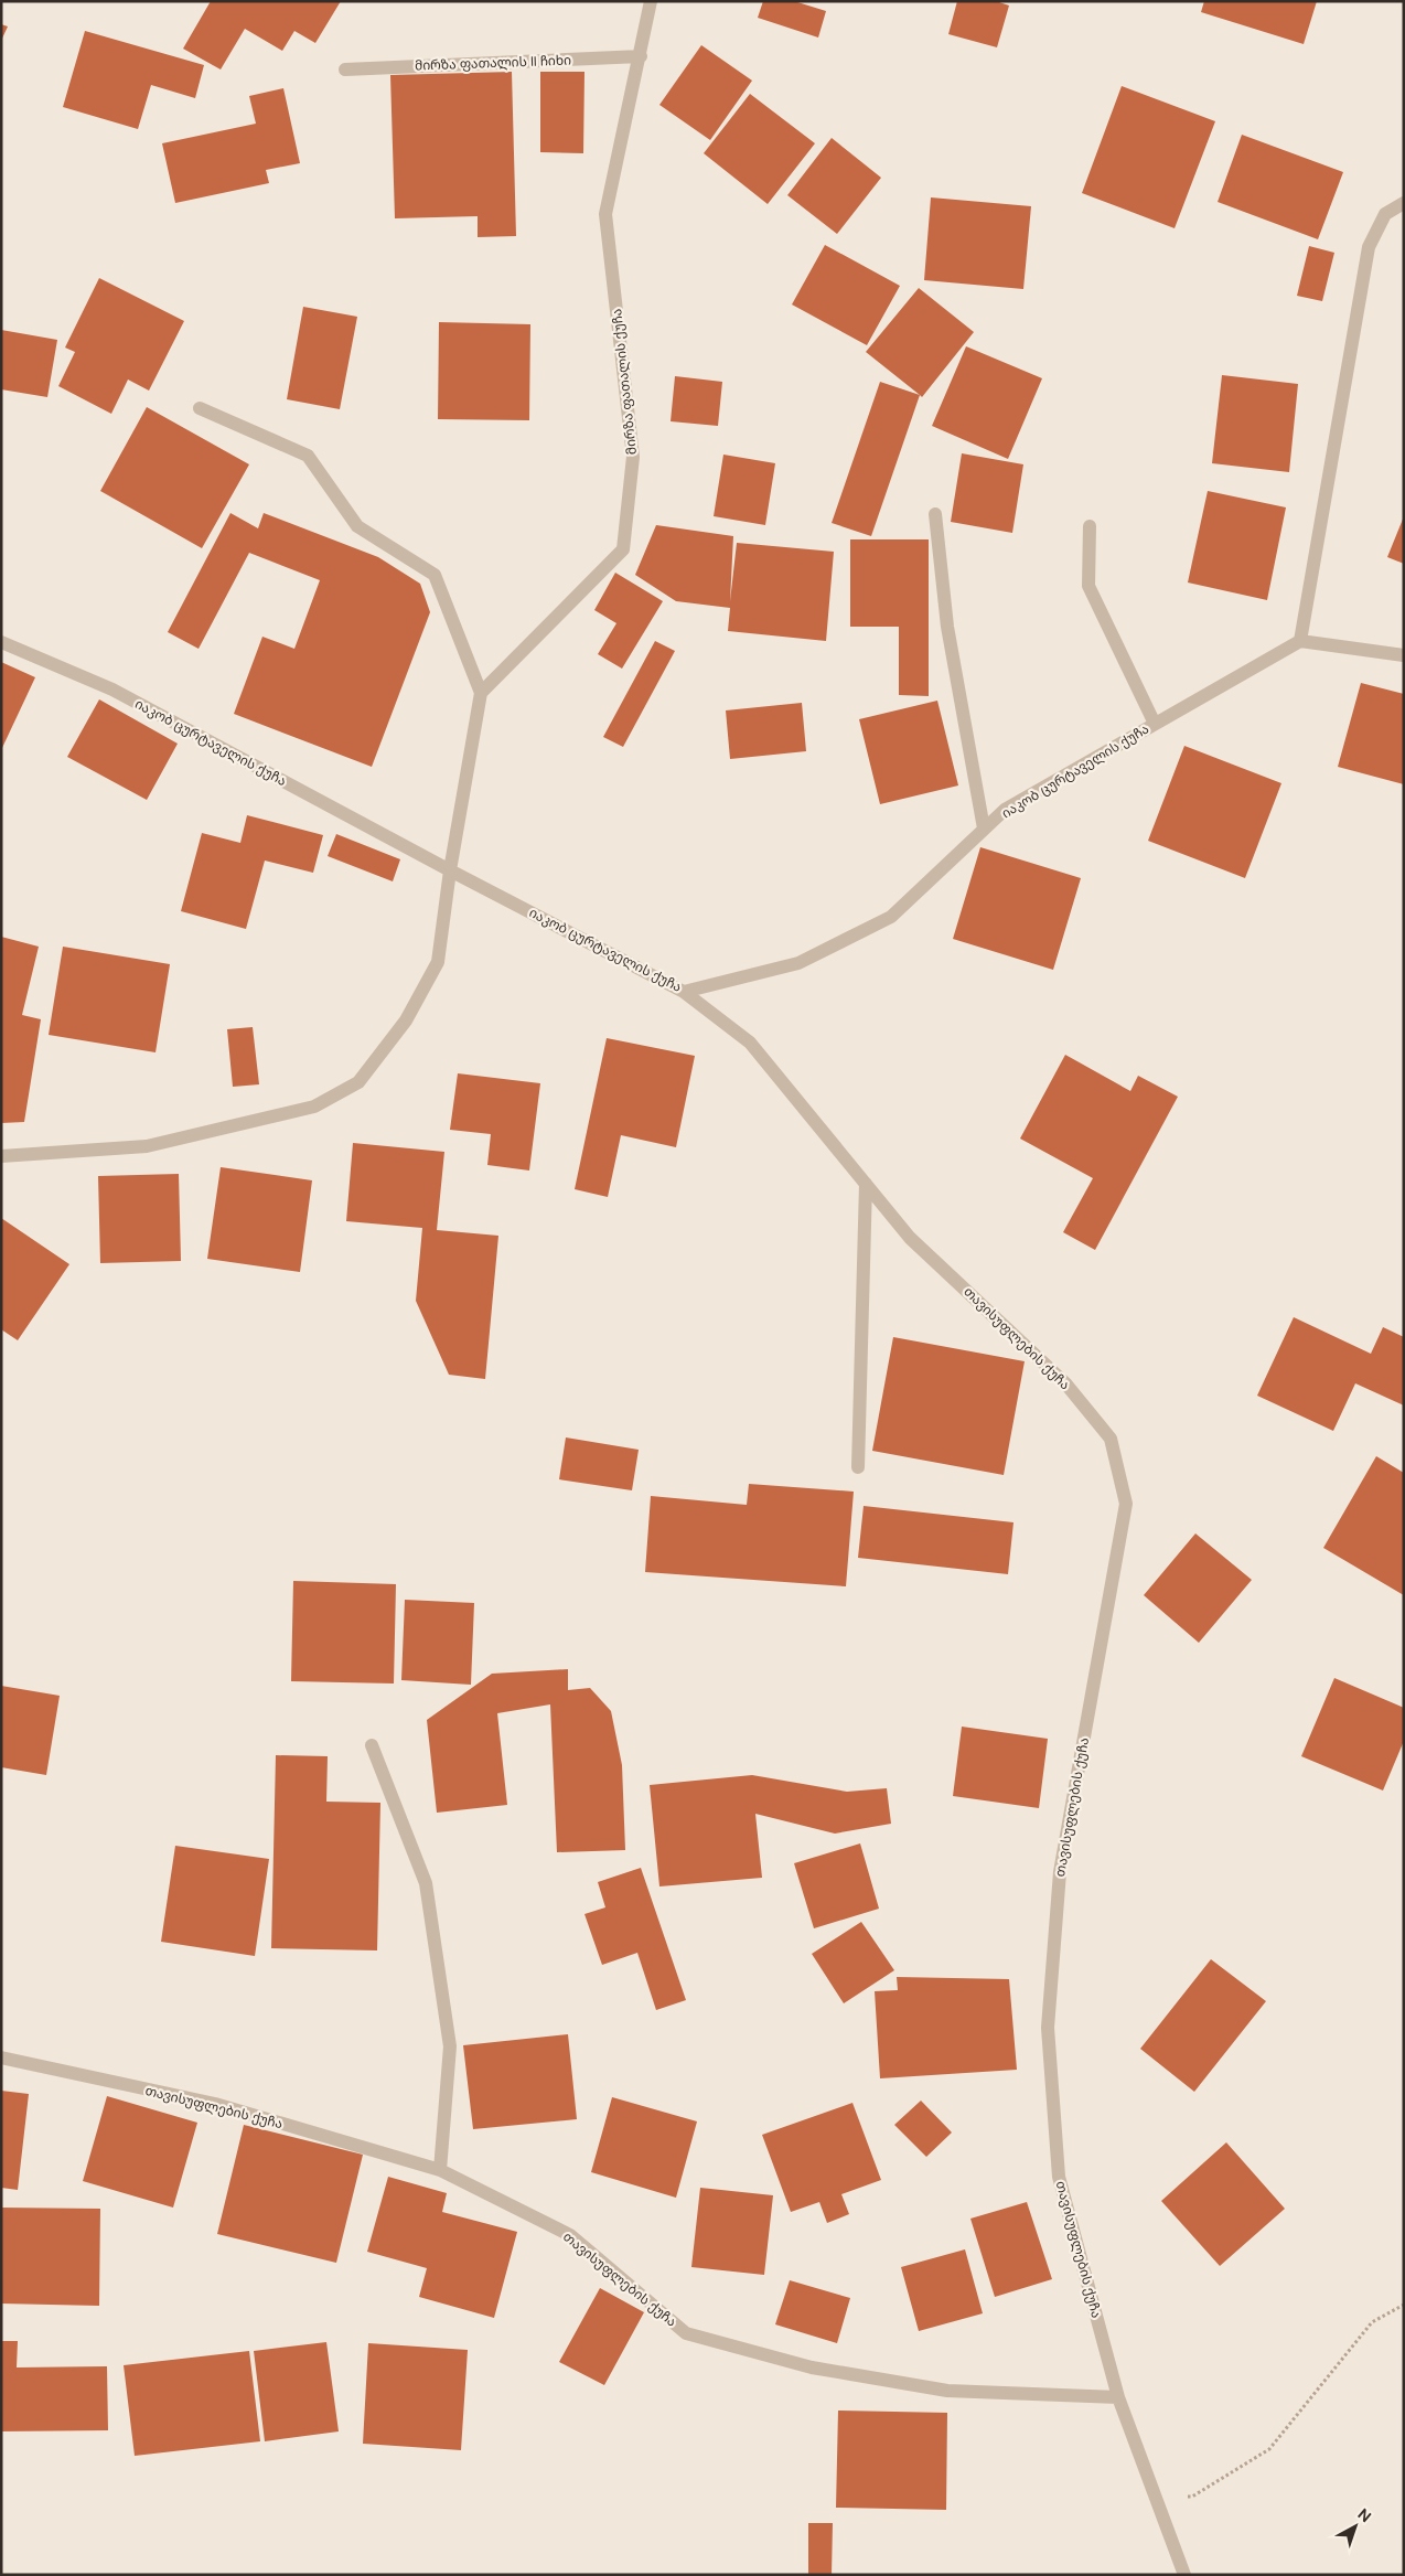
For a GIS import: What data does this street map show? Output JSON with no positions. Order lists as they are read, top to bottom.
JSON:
{
  "streets": {
    "street": [
      "მირზა ფათალის II ჩიხი",
      "მირზა ფათალის ქუჩა",
      "იაკობ ცურტაველის ქუჩა",
      "თავისუფლების ქუჩა"
    ]
  },
  "crossings": [
    ["მირზა ფათალის II ჩიხი", "მირზა ფათალის ქუჩა"],
    ["იაკობ ცურტაველის ქუჩა", "თავისუფლების ქუჩა"]
  ],
  "north": "top right"
}
